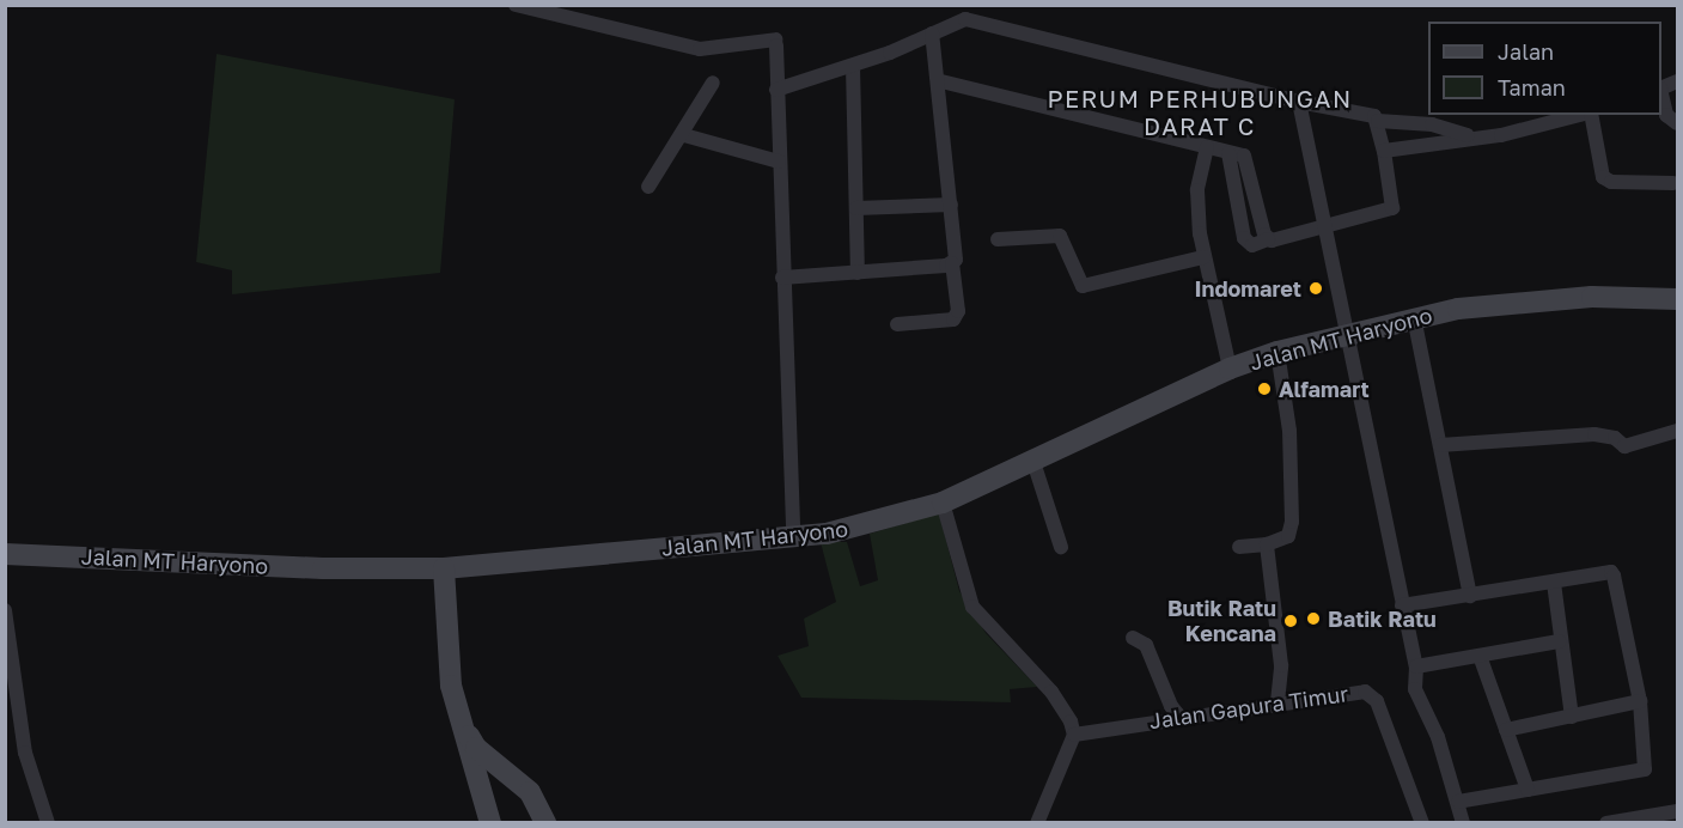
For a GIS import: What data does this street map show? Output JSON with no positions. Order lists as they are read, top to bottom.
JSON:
{
  "streets": {
    "main road": ["Jalan MT Haryono"],
    "street": ["Jalan Gapura Timur"]
  },
  "districts": ["PERUM PERHUBUNGAN DARAT C"],
  "places": [
    "Indomaret",
    "Alfamart",
    "Batik Ratu",
    "Butik Ratu Kencana"
  ],
  "legend": ["Jalan", "Taman"]
}
